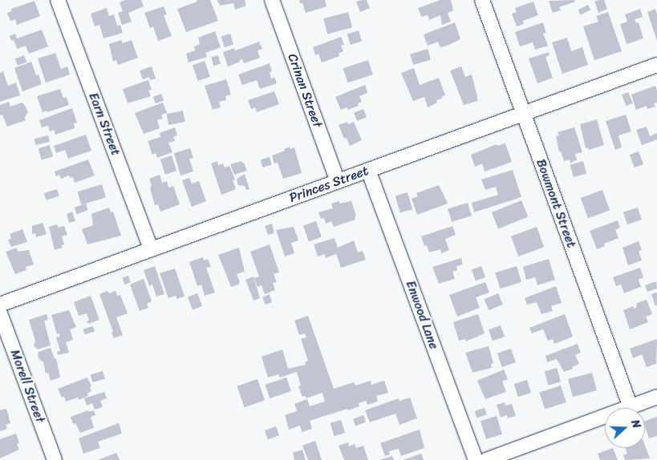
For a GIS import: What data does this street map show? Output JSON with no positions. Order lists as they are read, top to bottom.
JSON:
{
  "streets": {
    "street": [
      "Crinan Street",
      "Earn Street",
      "Princes Street",
      "Bowmont Street",
      "Enwood Lane",
      "Morell Street"
    ]
  },
  "crossings": [
    ["Crinan Street", "Princes Street"],
    ["Earn Street", "Princes Street"],
    ["Princes Street", "Bowmont Street"],
    ["Princes Street", "Enwood Lane"]
  ],
  "north": "right"
}
